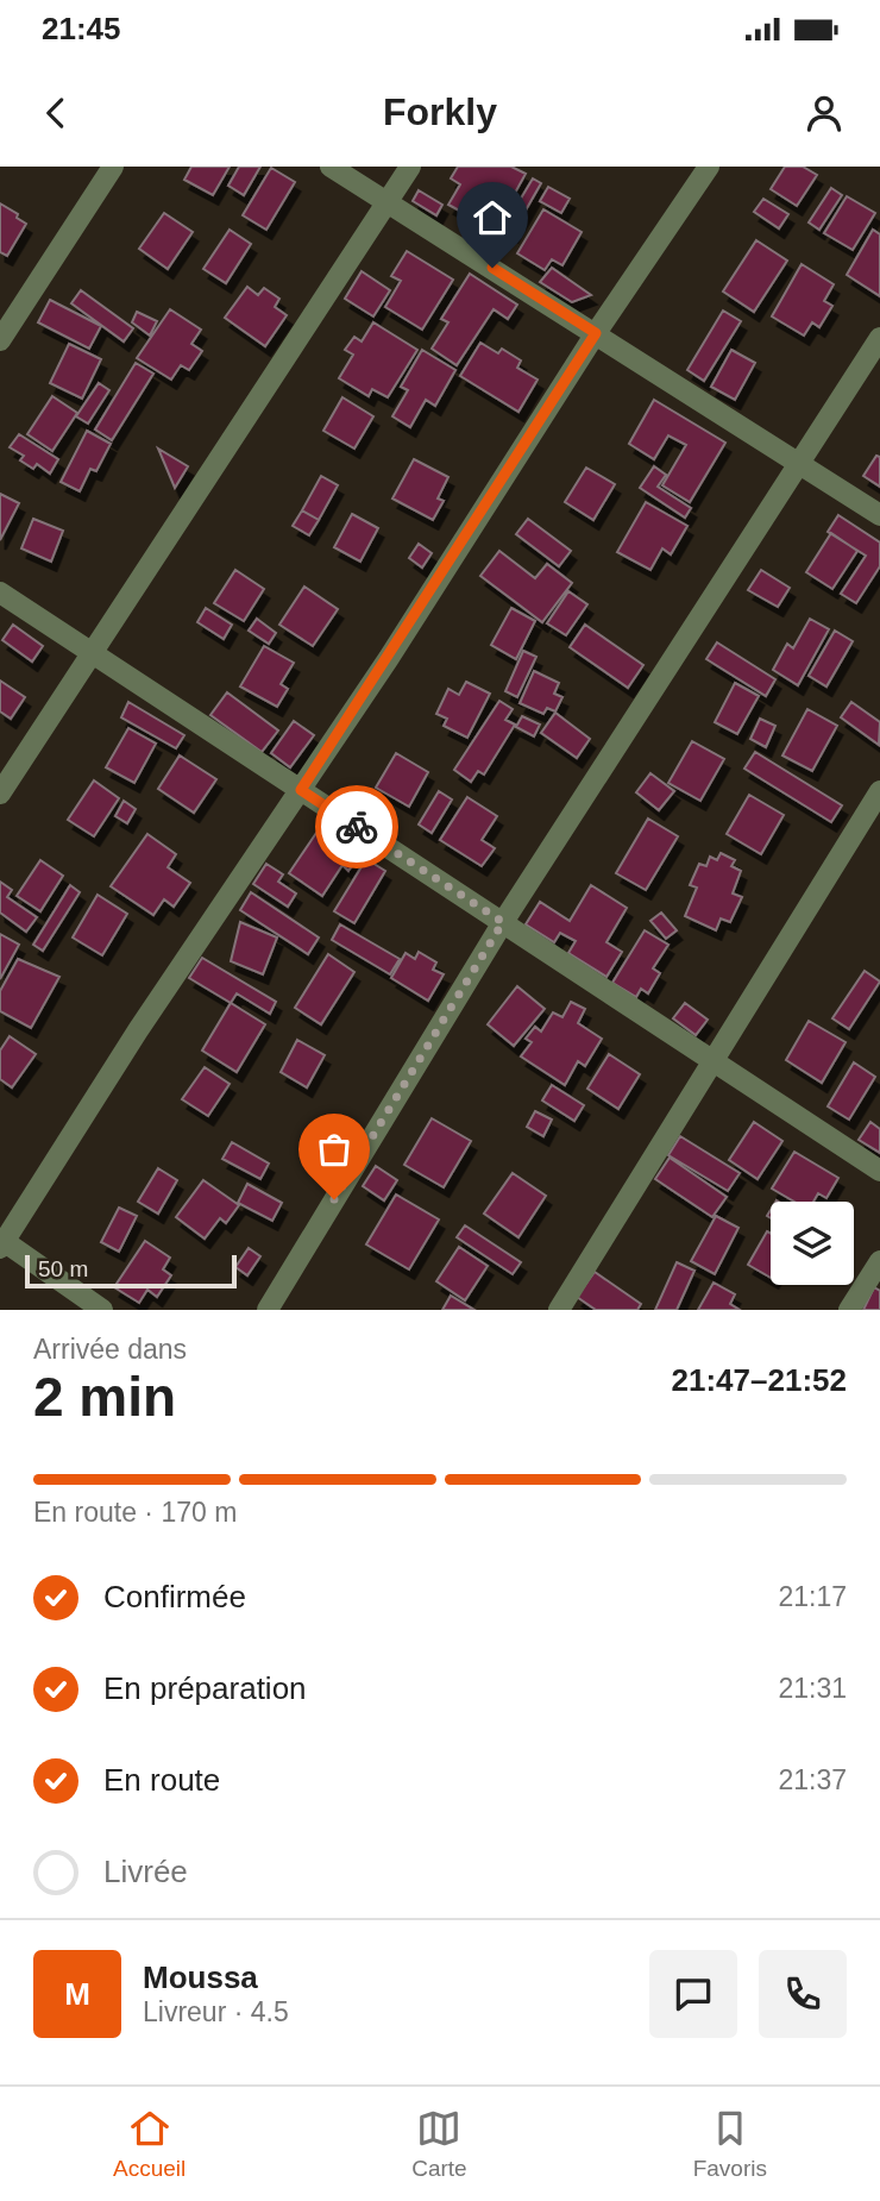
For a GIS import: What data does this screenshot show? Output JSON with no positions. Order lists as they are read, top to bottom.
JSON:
{
  "scale_bar": "50 m",
  "page": {
    "status": "21:45",
    "header": "Forkly",
    "scale": "50 m",
    "heading": ["2 min", "Arrivée dans", "21:47–21:52"],
    "panel": ["Moussa", "Livreur · 4.5"],
    "bar": "En route · 170 m",
    "list": [
      ["Confirmée", "21:17"],
      ["En préparation", "21:31"],
      ["En route", "21:37"],
      "Livrée"
    ],
    "round": "M",
    "tabs": ["Accueil", "Carte", "Favoris"]
  }
}
